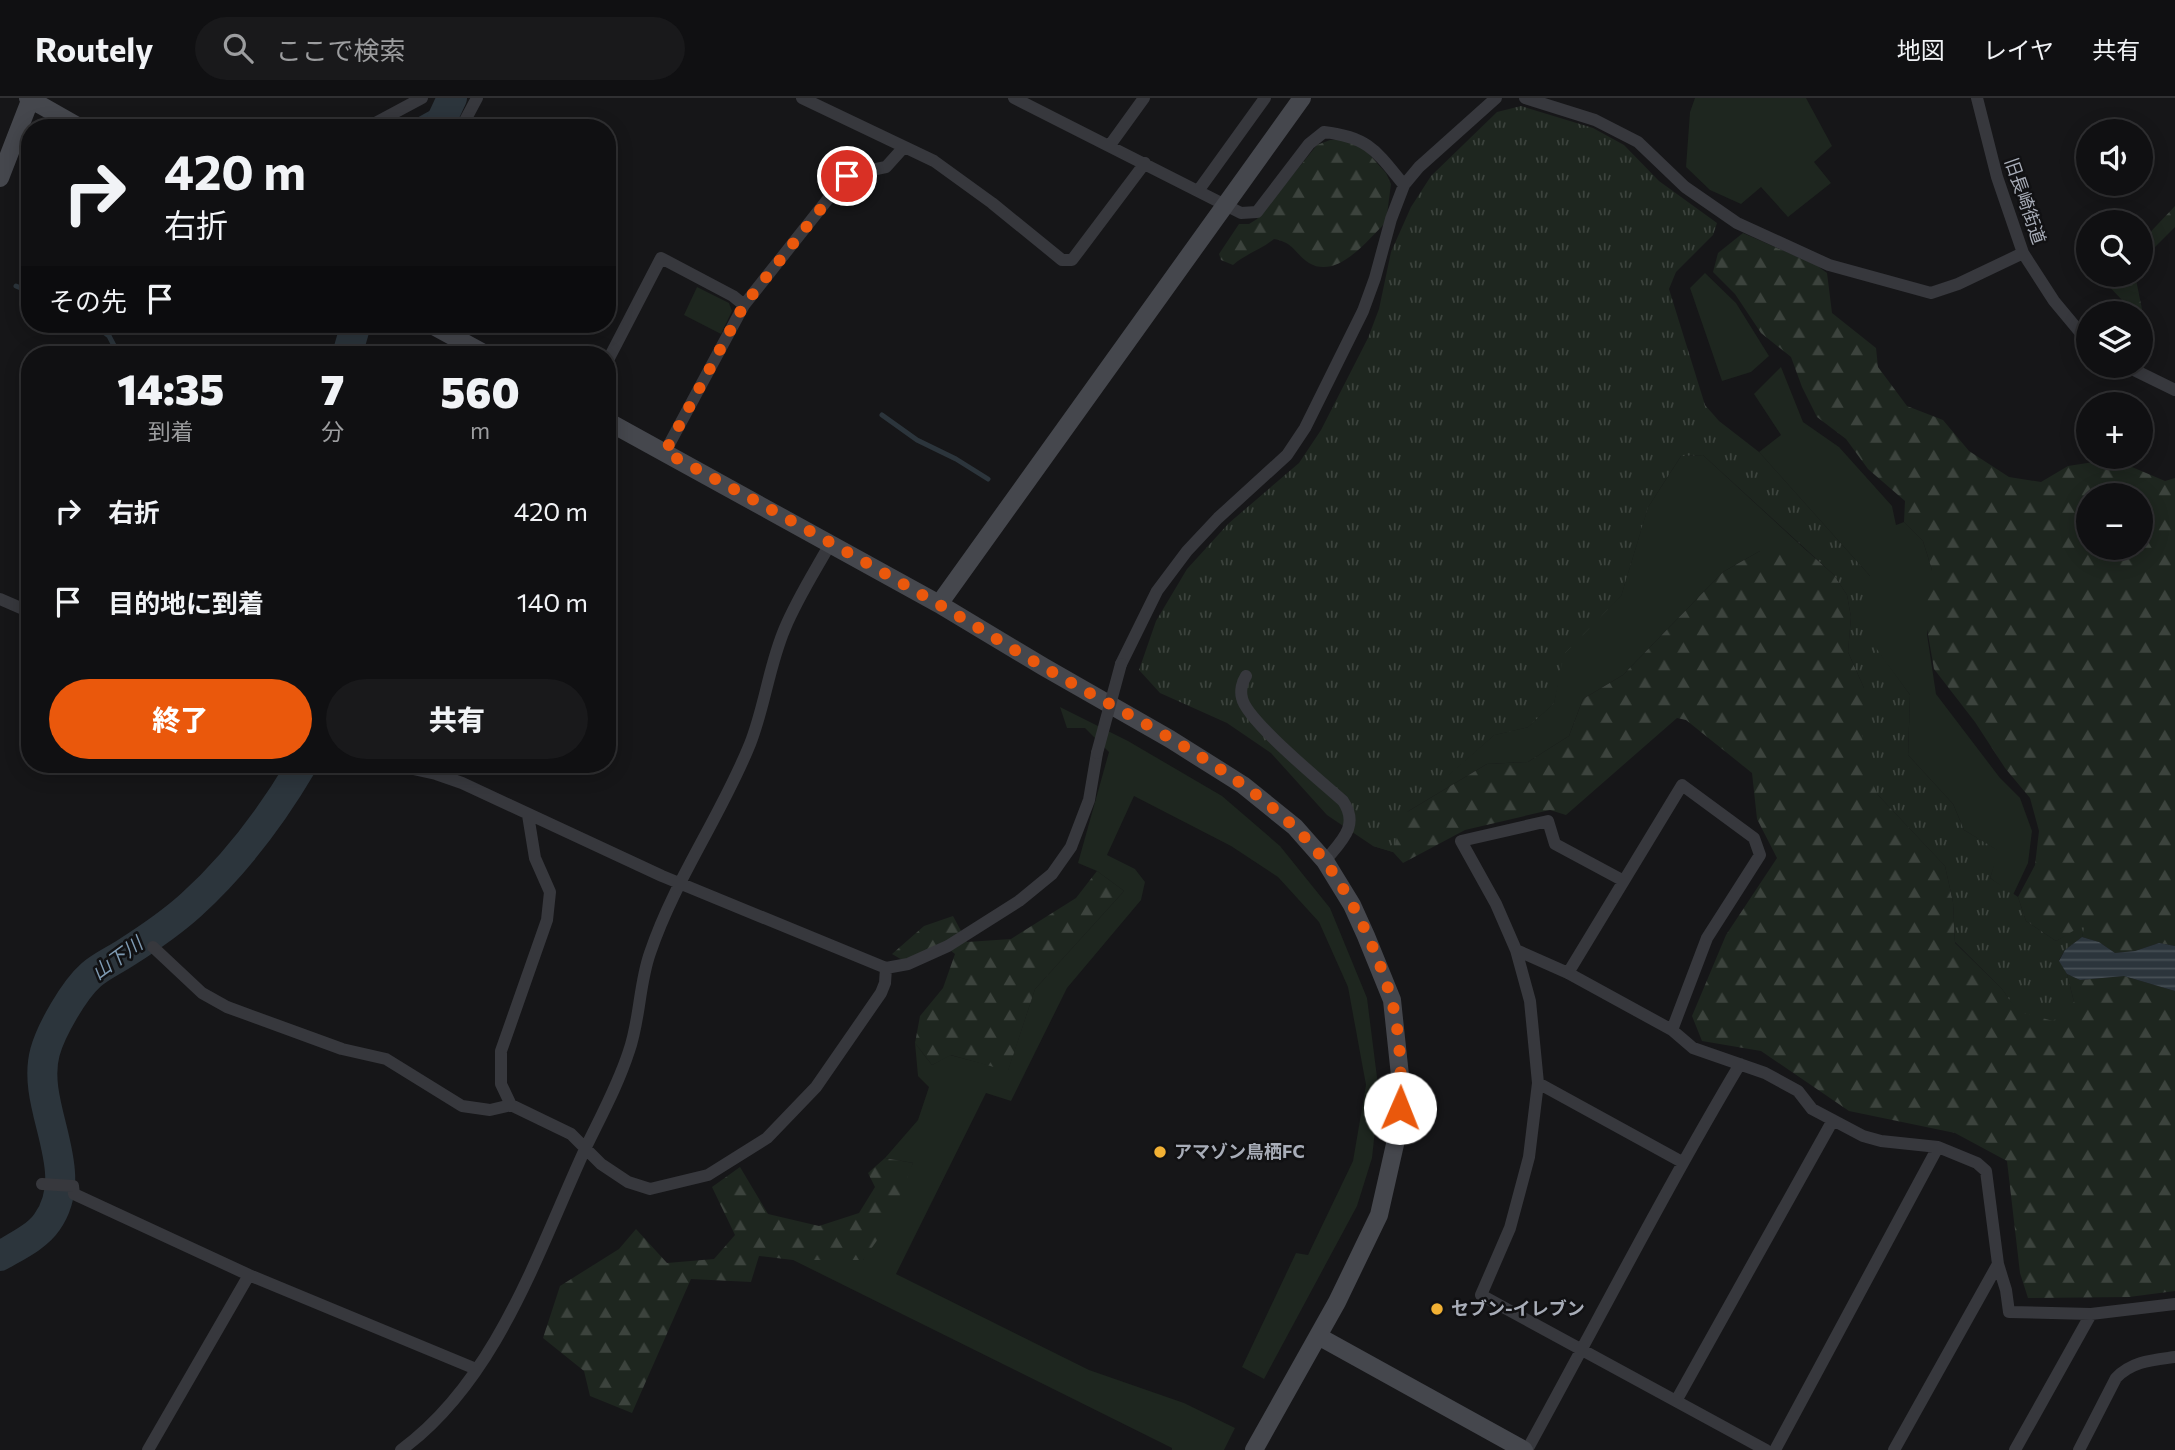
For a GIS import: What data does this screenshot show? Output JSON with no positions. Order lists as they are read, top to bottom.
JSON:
{
  "streets": {
    "street": ["旧長崎街道"]
  },
  "water": ["山下川"],
  "places": ["アマゾン鳥栖FC", "セブン-イレブン"],
  "page": {
    "header": "Routely",
    "search": "ここで検索",
    "nav": ["地図", "レイヤ", "共有"],
    "map_buttons": ["+", "−"],
    "turn": ["420 m", "右折"],
    "then": "その先",
    "eta": [
      "14:35",
      "到着",
      "7",
      "分",
      "560",
      "m"
    ],
    "list": [
      {
        "name": "右折",
        "value": "420 m"
      },
      {
        "name": "目的地に到着",
        "value": "140 m"
      }
    ],
    "buttons": ["終了", "共有"]
  }
}
